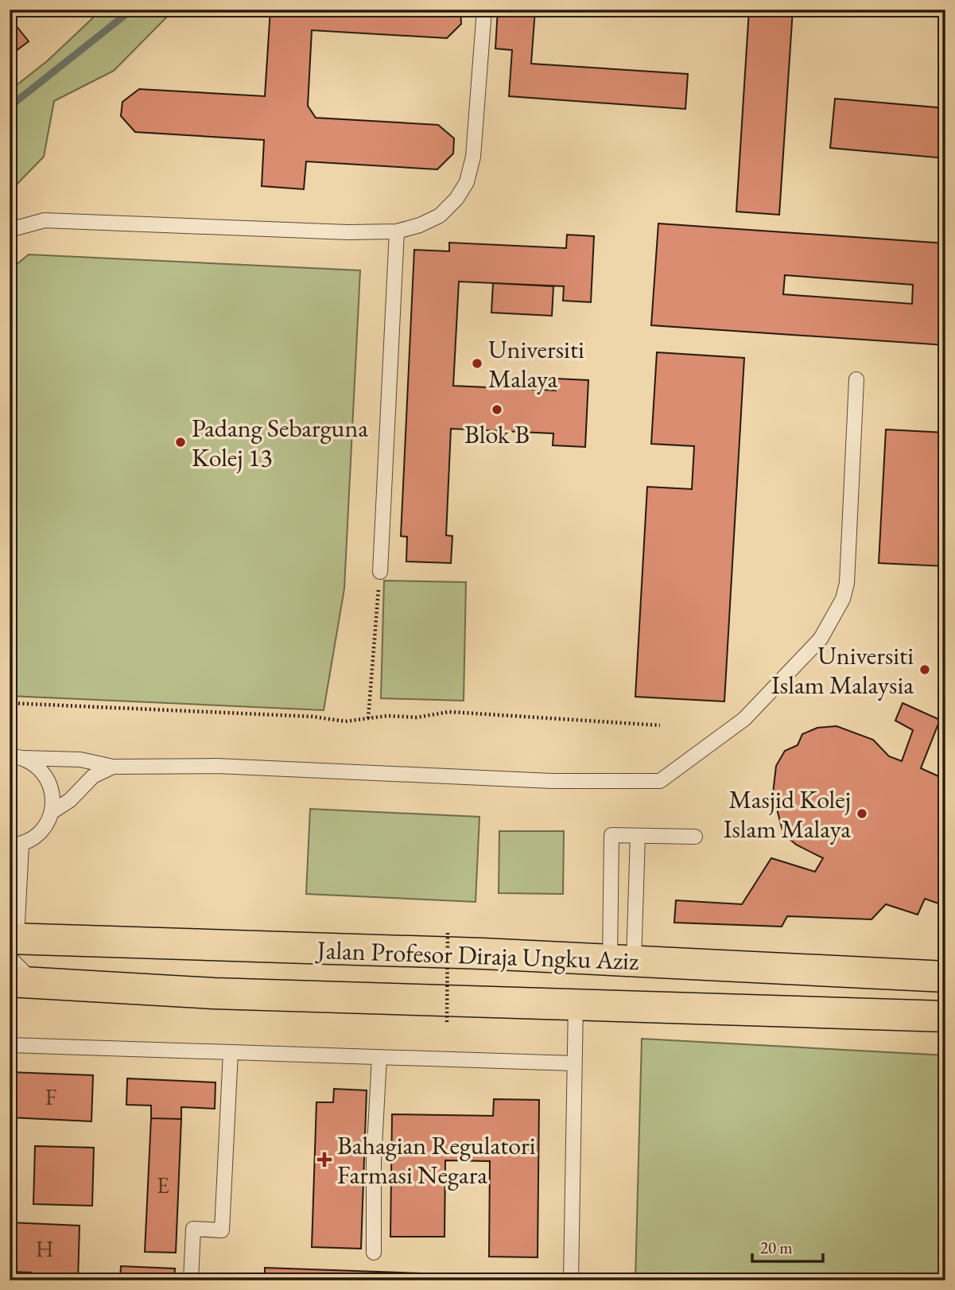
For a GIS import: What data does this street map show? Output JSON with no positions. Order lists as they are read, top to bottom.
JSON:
{
  "streets": {
    "main road": ["Jalan Profesor Diraja Ungku Aziz"]
  },
  "places": {
    "other": [
      "Universiti Malaya",
      "Blok B",
      "Padang Sebarguna Kolej 13",
      "Universiti Islam Malaysia",
      "Masjid Kolej Islam Malaya"
    ],
    "health": ["Bahagian Regulatori Farmasi Negara"]
  },
  "house_numbers": ["F", "E", "H"],
  "scale_bar": "20 m"
}
